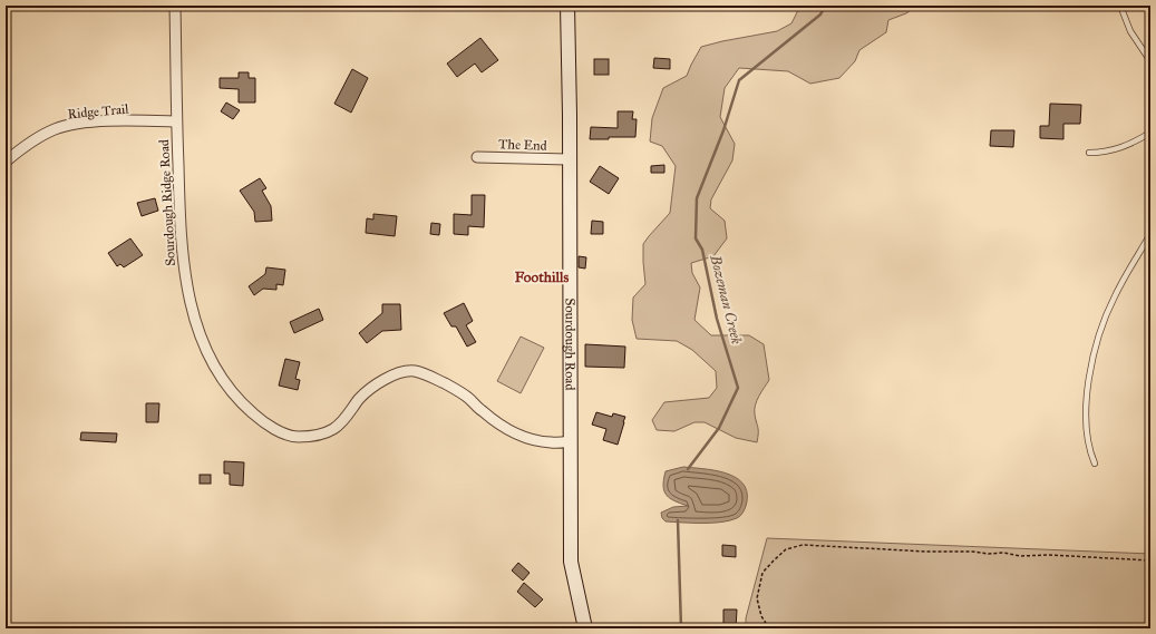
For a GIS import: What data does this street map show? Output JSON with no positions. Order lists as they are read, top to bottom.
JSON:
{
  "streets": {
    "street": [
      "Ridge Trail",
      "The End",
      "Sourdough Ridge Road",
      "Sourdough Road"
    ]
  },
  "crossings": [
    ["Ridge Trail", "Sourdough Ridge Road"],
    ["The End", "Sourdough Road"],
    ["Sourdough Ridge Road", "Sourdough Road"]
  ],
  "districts": ["Foothills"],
  "water": ["Bozeman Creek"]
}
